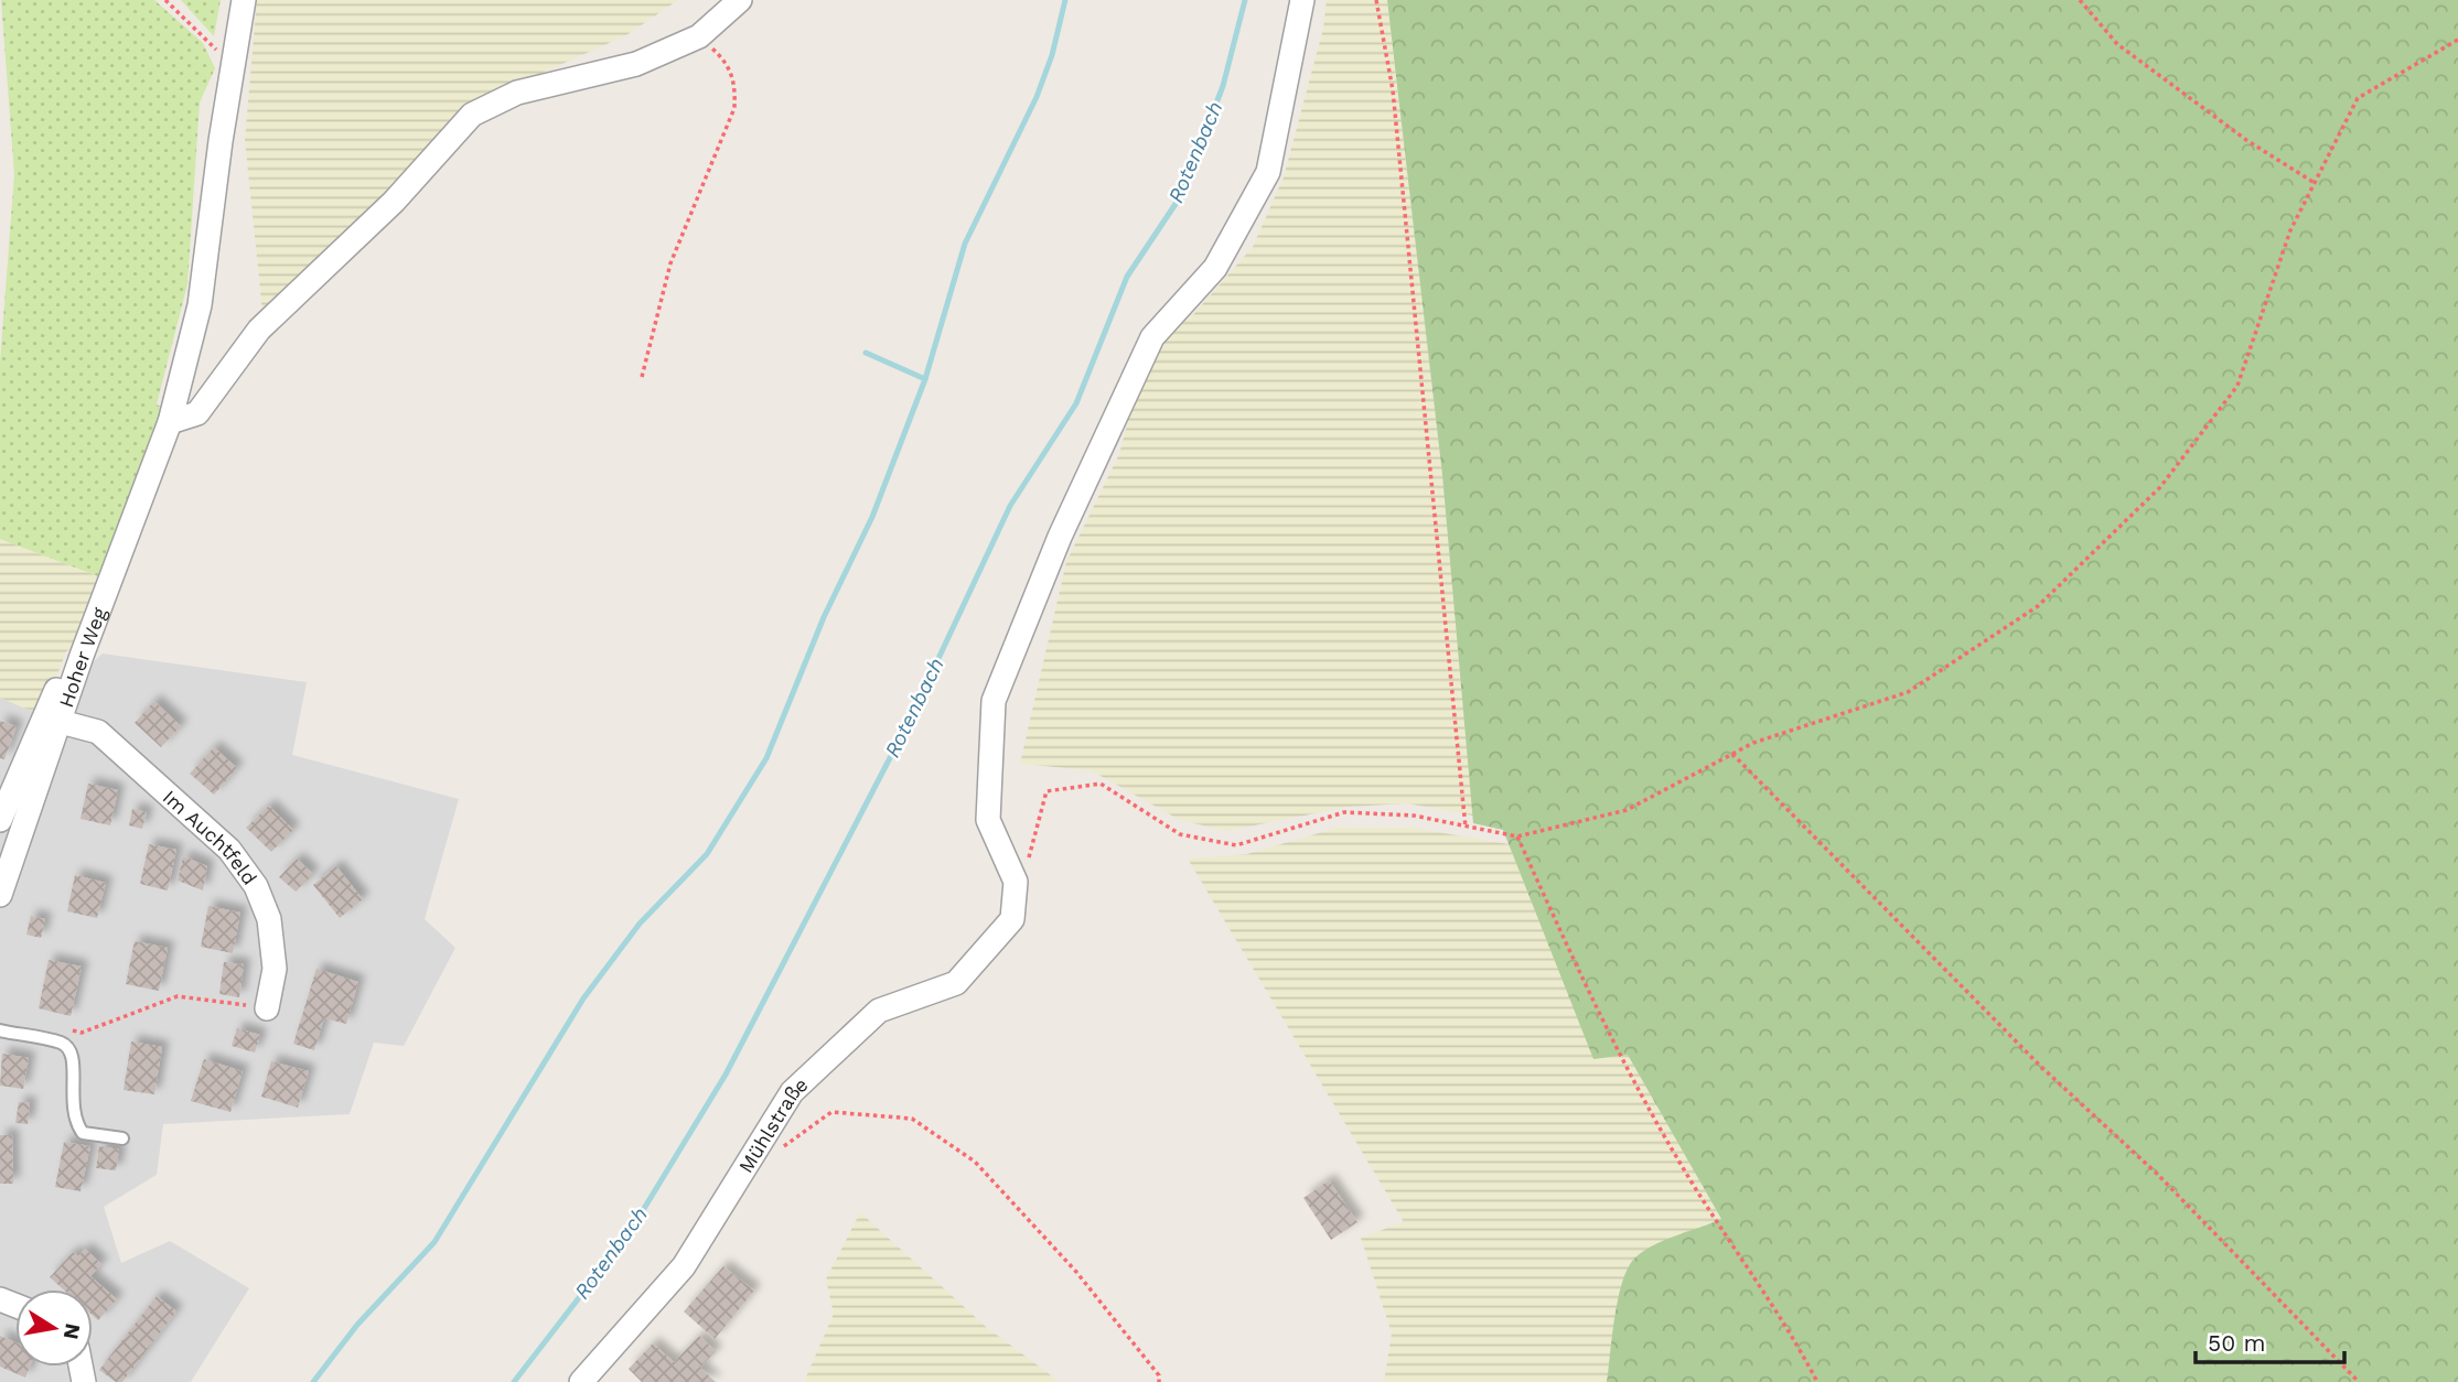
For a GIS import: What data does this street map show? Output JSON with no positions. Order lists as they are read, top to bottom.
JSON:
{
  "streets": {
    "street": ["Hoher Weg", "Im Auchtfeld", "Mühlstraße"]
  },
  "crossings": [
    ["Hoher Weg", "Im Auchtfeld"]
  ],
  "water": ["Rotenbach"],
  "scale_bar": "50 m",
  "north": "right"
}
